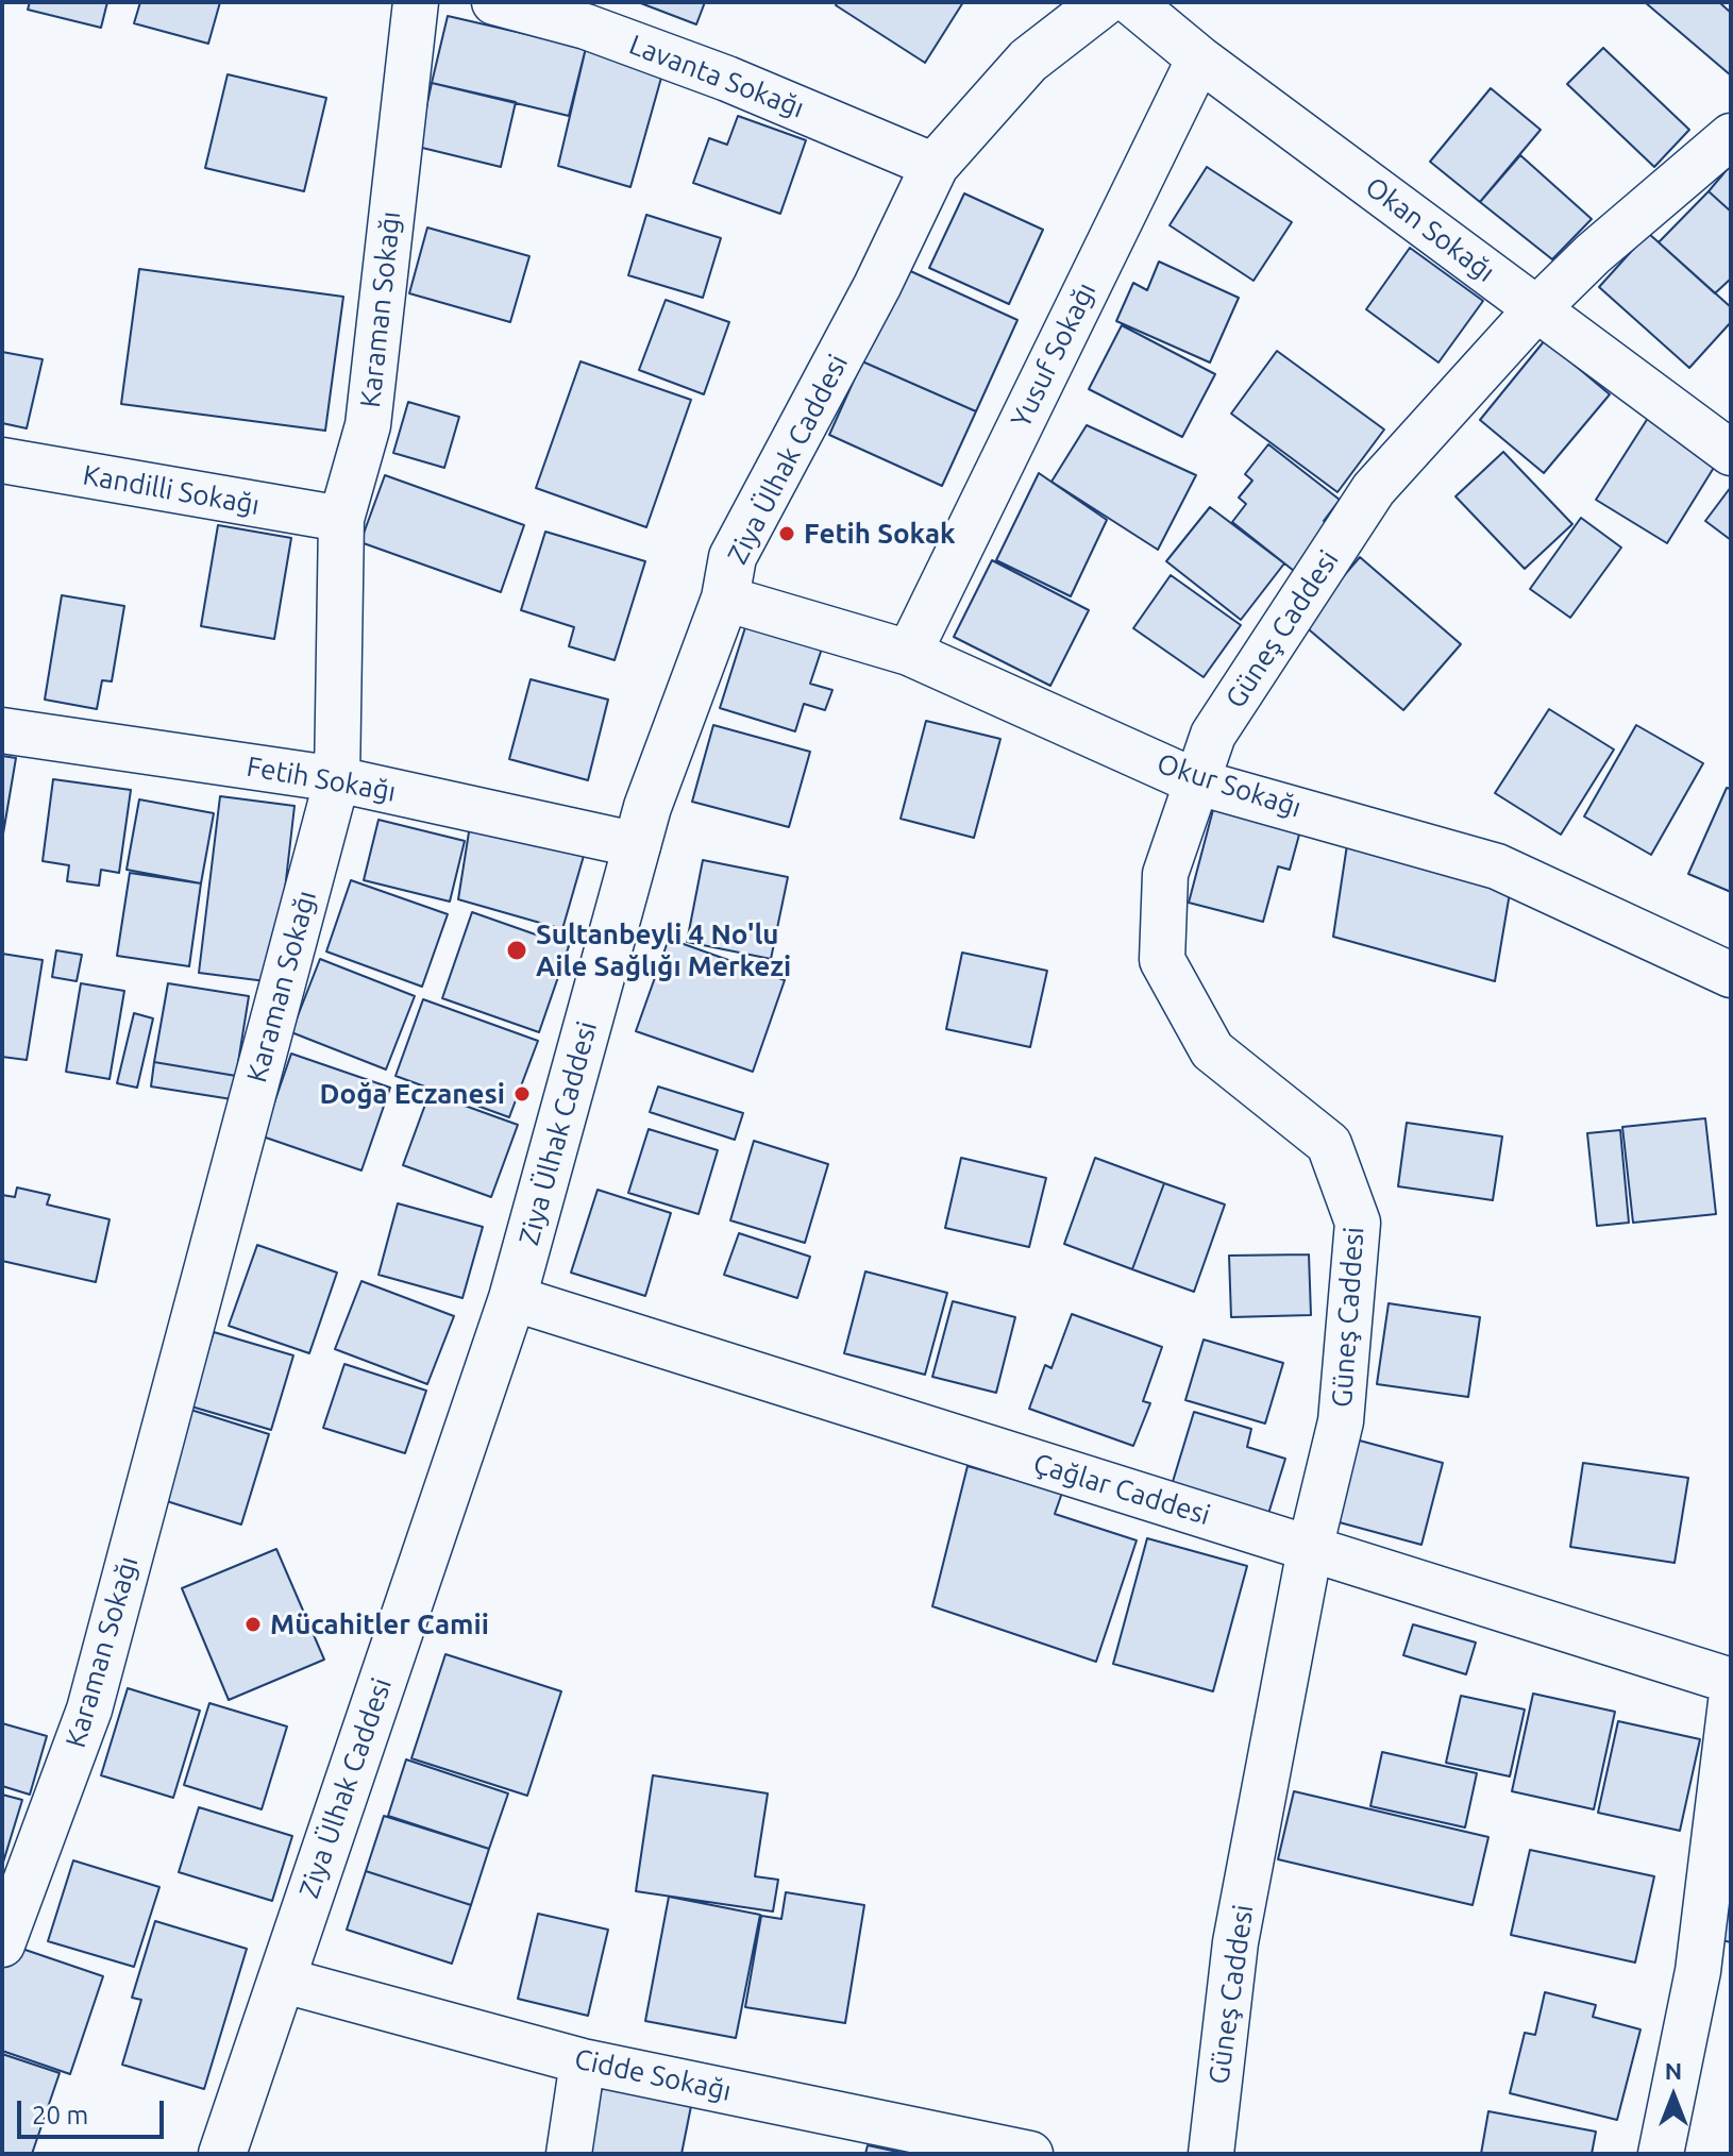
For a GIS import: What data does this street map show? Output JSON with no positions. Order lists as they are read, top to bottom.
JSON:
{
  "streets": {
    "street": [
      "Lavanta Sokağı",
      "Okan Sokağı",
      "Karaman Sokağı",
      "Yusuf Sokağı",
      "Ziya Ülhak Caddesi",
      "Kandilli Sokağı",
      "Güneş Caddesi",
      "Fetih Sokağı",
      "Okur Sokağı",
      "Çağlar Caddesi",
      "Cidde Sokağı"
    ]
  },
  "crossings": [
    ["Lavanta Sokağı", "Ziya Ülhak Caddesi"],
    ["Okan Sokağı", "Yusuf Sokağı"],
    ["Okan Sokağı", "Güneş Caddesi"],
    ["Karaman Sokağı", "Kandilli Sokağı"],
    ["Karaman Sokağı", "Fetih Sokağı"],
    ["Yusuf Sokağı", "Okur Sokağı"],
    ["Ziya Ülhak Caddesi", "Fetih Sokağı"],
    ["Ziya Ülhak Caddesi", "Okur Sokağı"],
    ["Ziya Ülhak Caddesi", "Çağlar Caddesi"],
    ["Ziya Ülhak Caddesi", "Cidde Sokağı"],
    ["Güneş Caddesi", "Okur Sokağı"],
    ["Güneş Caddesi", "Çağlar Caddesi"]
  ],
  "places": [
    "Fetih Sokak",
    "Sultanbeyli 4 No'lu Aile Sağlığı Merkezi",
    "Doğa Eczanesi",
    "Mücahitler Camii"
  ],
  "scale_bar": "20 m",
  "north": "top"
}
